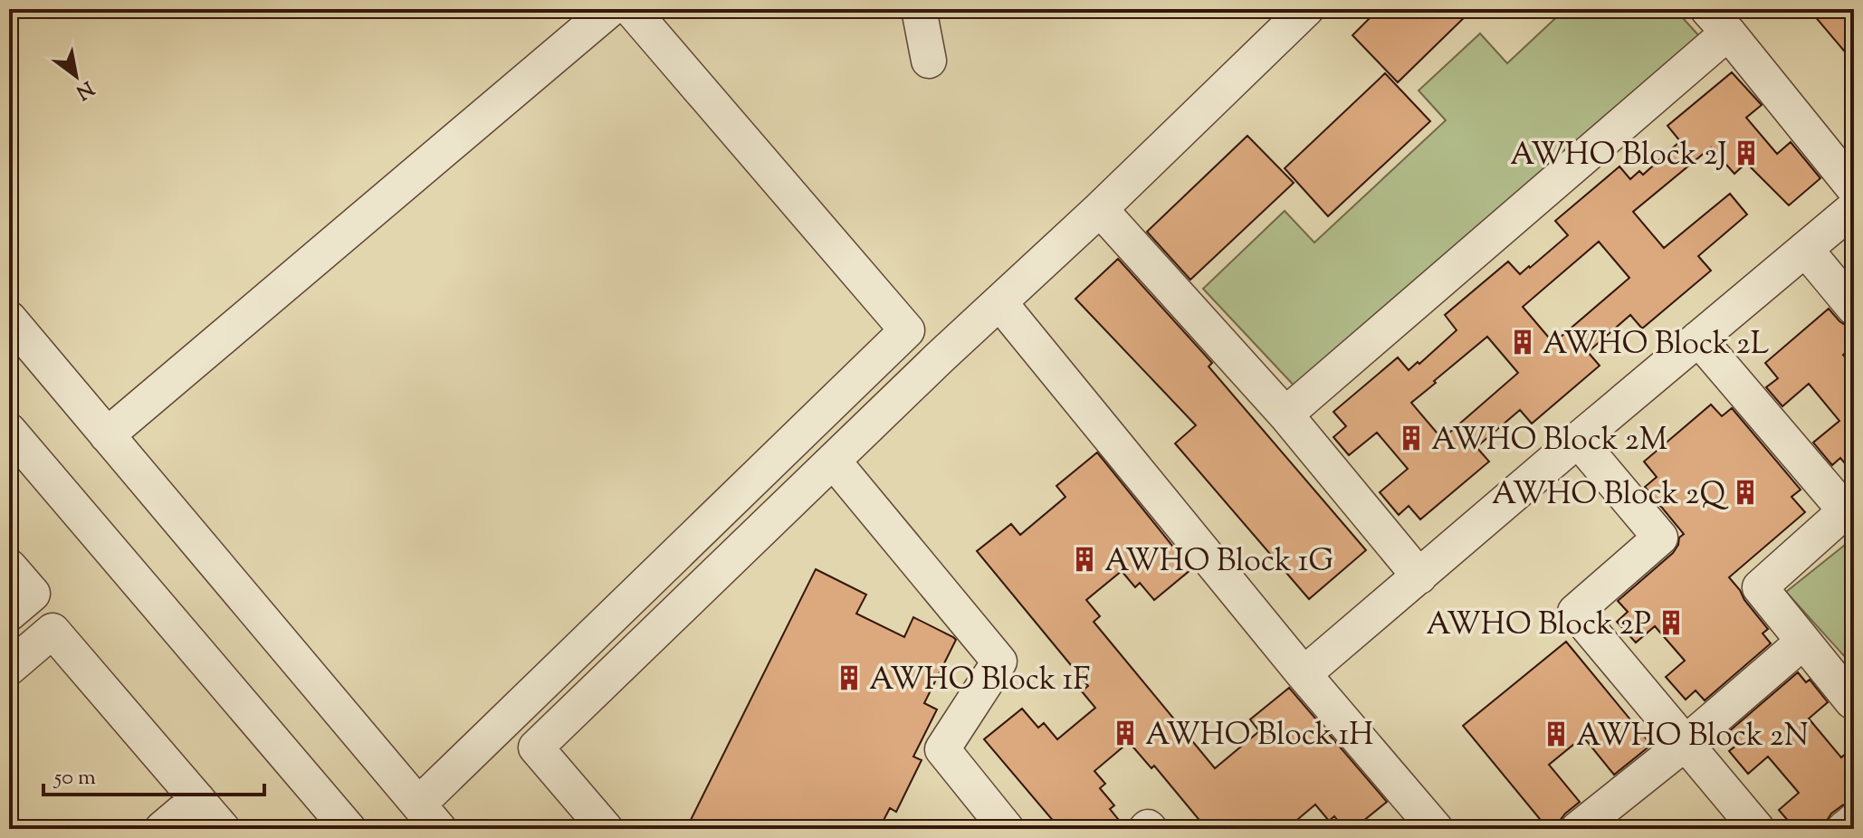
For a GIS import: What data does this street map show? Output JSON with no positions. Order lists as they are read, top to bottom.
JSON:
{
  "places": {
    "building": [
      "AWHO Block 2J",
      "AWHO Block 2L",
      "AWHO Block 2M",
      "AWHO Block 2Q",
      "AWHO Block 1G",
      "AWHO Block 2P",
      "AWHO Block 1F",
      "AWHO Block 1H",
      "AWHO Block 2N"
    ]
  },
  "scale_bar": "50 m",
  "north": "bottom right"
}
